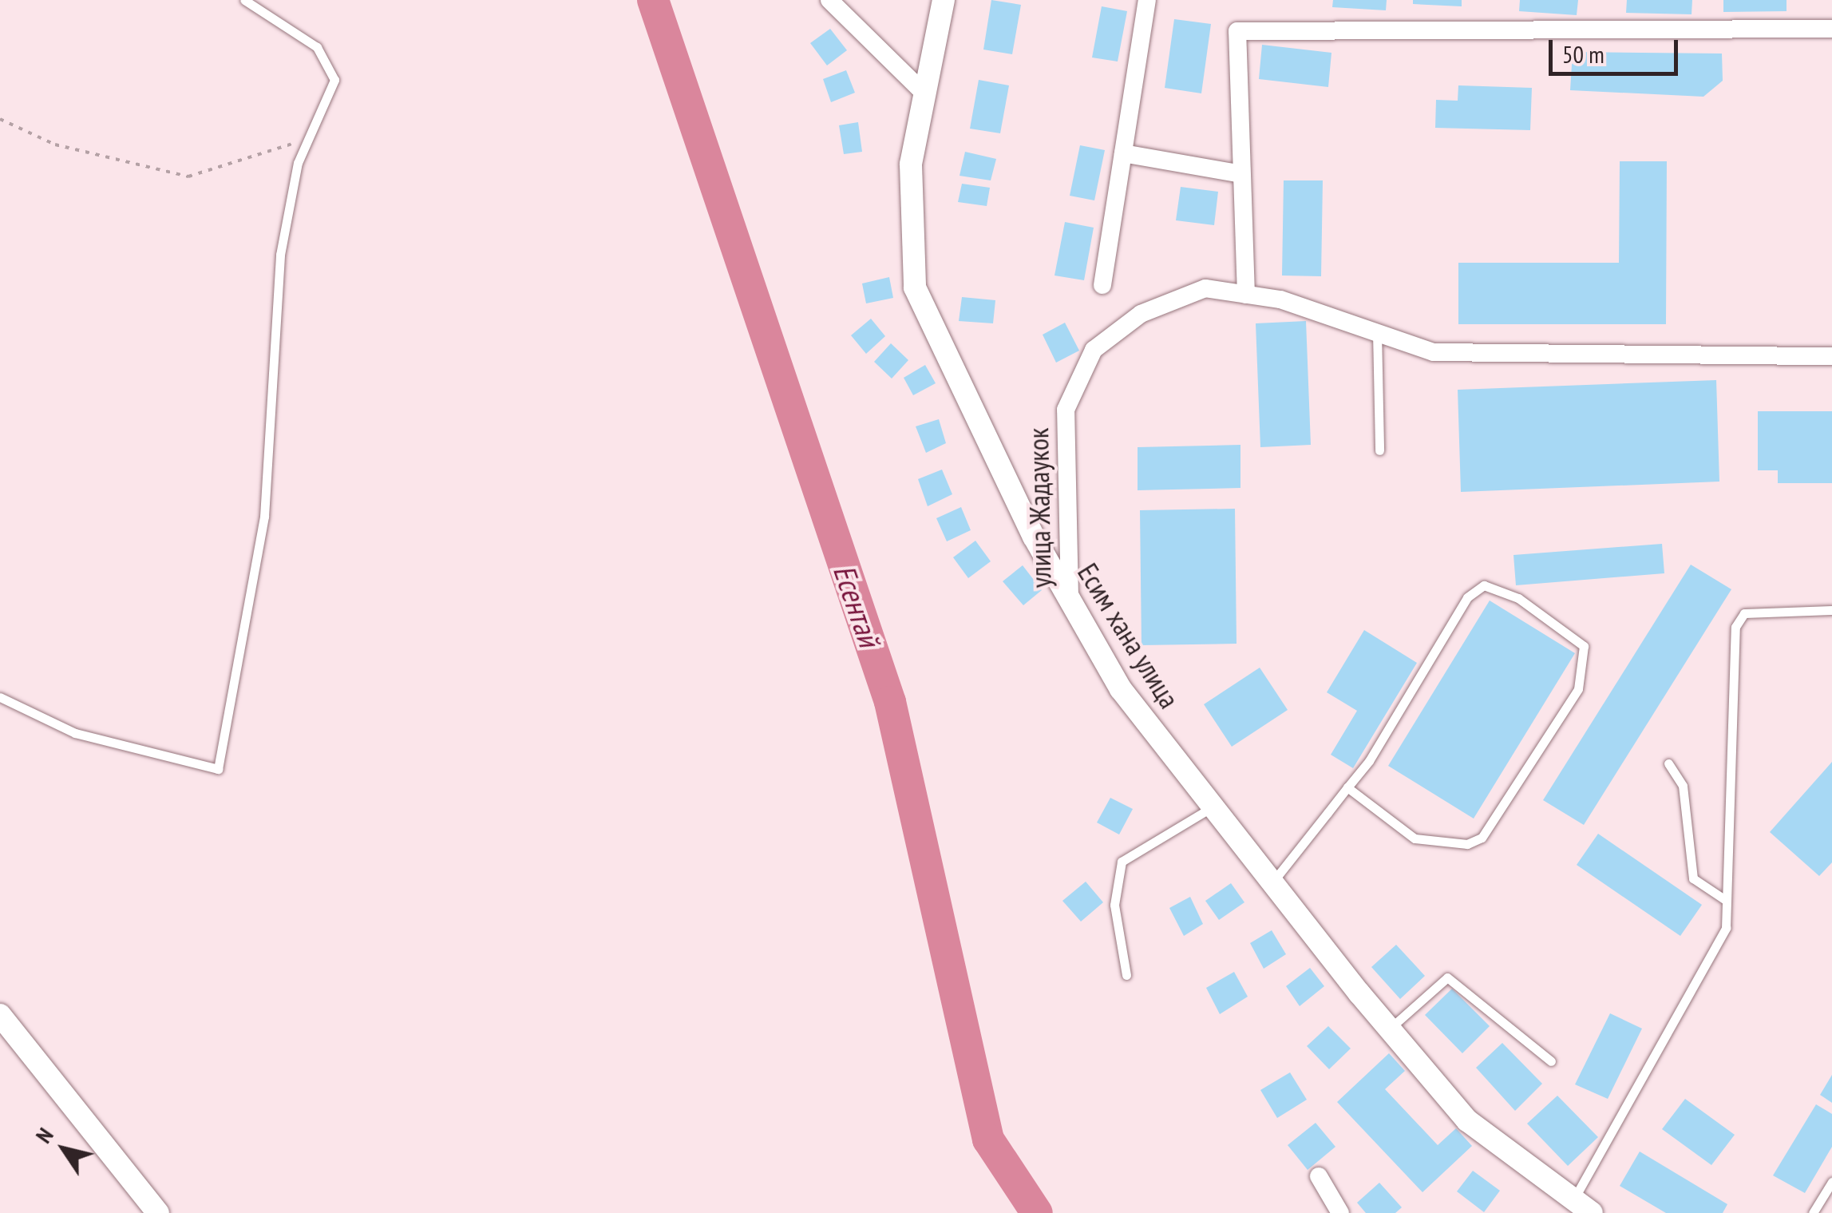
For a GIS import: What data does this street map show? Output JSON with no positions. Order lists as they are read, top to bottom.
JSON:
{
  "streets": {
    "street": ["улица Жадаукок", "Есим хана улица"]
  },
  "crossings": [
    ["улица Жадаукок", "Есим хана улица"]
  ],
  "water": ["Есентай"],
  "scale_bar": "50 m",
  "north": "top left"
}
